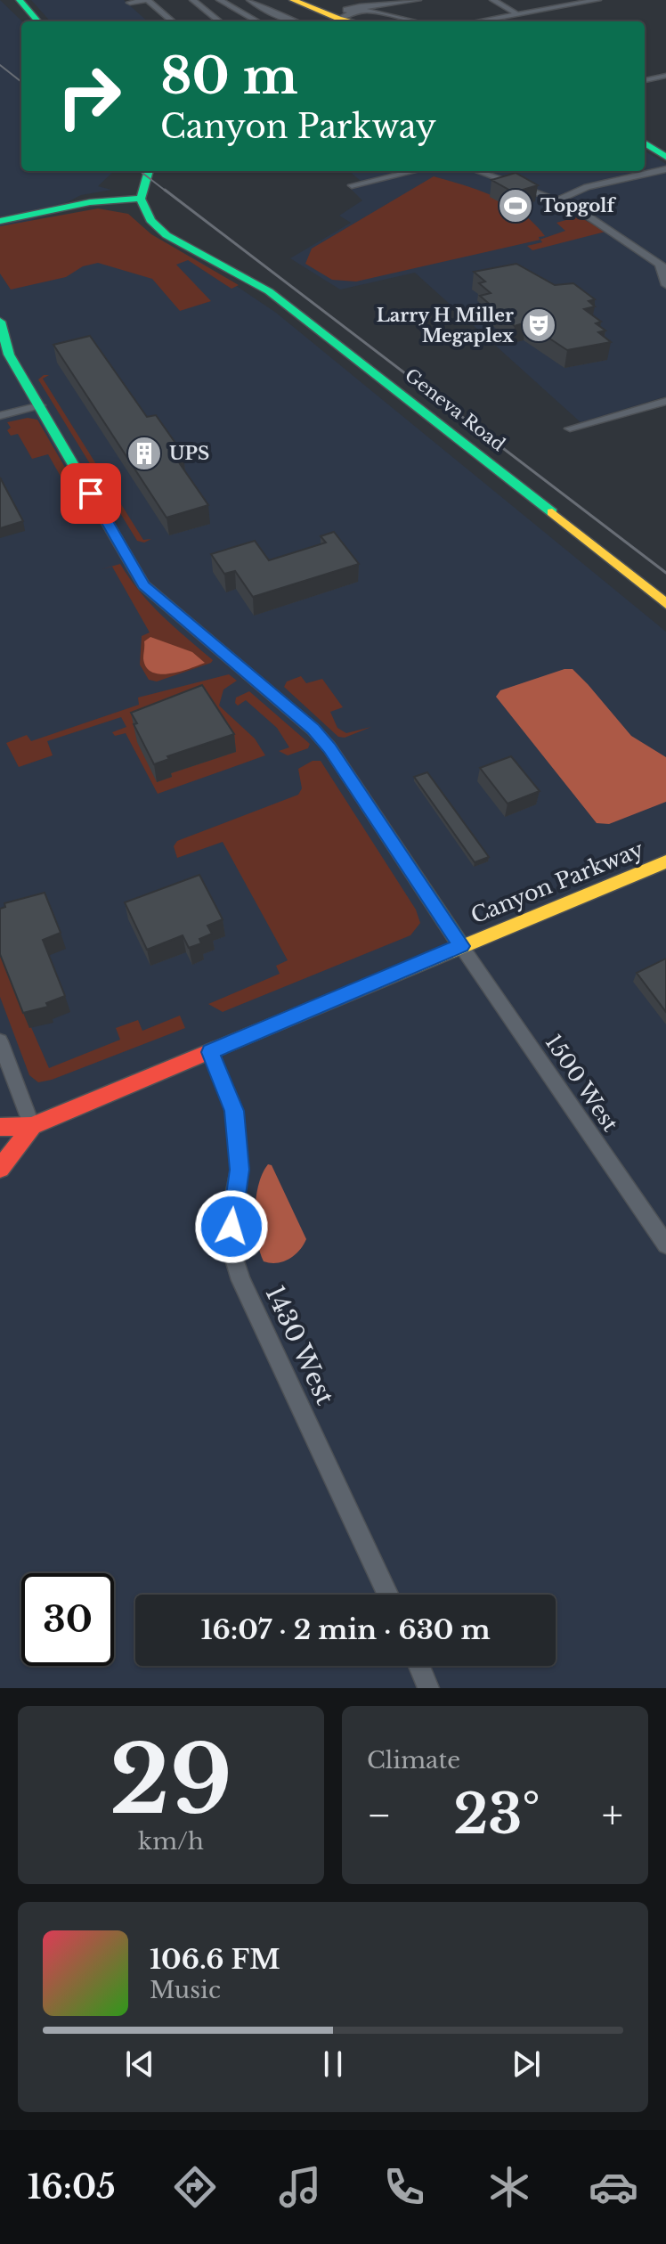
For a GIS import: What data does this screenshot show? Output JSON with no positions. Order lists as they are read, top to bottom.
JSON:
{
  "streets": {
    "main road": ["Geneva Road", "Canyon Parkway"],
    "street": ["1500 West", "1430 West"]
  },
  "crossings": [
    ["Canyon Parkway", "1500 West"],
    ["Canyon Parkway", "1430 West"]
  ],
  "places": {
    "sports": ["Topgolf"],
    "theatre": ["Larry H Miller Megaplex"],
    "building": ["UPS"]
  },
  "page": {
    "turn": ["80 m", "Canyon Parkway"],
    "limit": "30",
    "trip": "16:07 · 2 min · 630 m",
    "tile": [
      ["29", "km/h"],
      "Climate"
    ],
    "heat": ["−", "23°", "+"],
    "song": ["106.6 FM", "Music"],
    "tabs": "16:05"
  }
}
